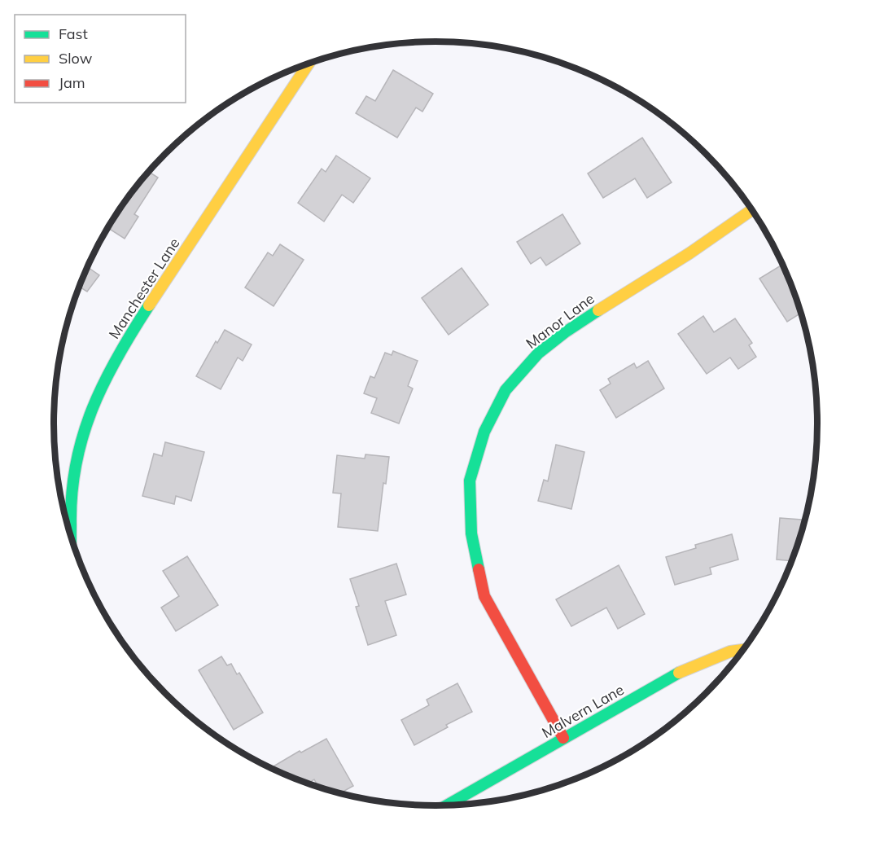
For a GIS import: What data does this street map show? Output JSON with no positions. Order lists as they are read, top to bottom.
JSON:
{
  "streets": {
    "street": ["Manchester Lane", "Manor Lane", "Malvern Lane"]
  },
  "crossings": [
    ["Manor Lane", "Malvern Lane"]
  ],
  "legend": ["Fast", "Slow", "Jam"]
}
